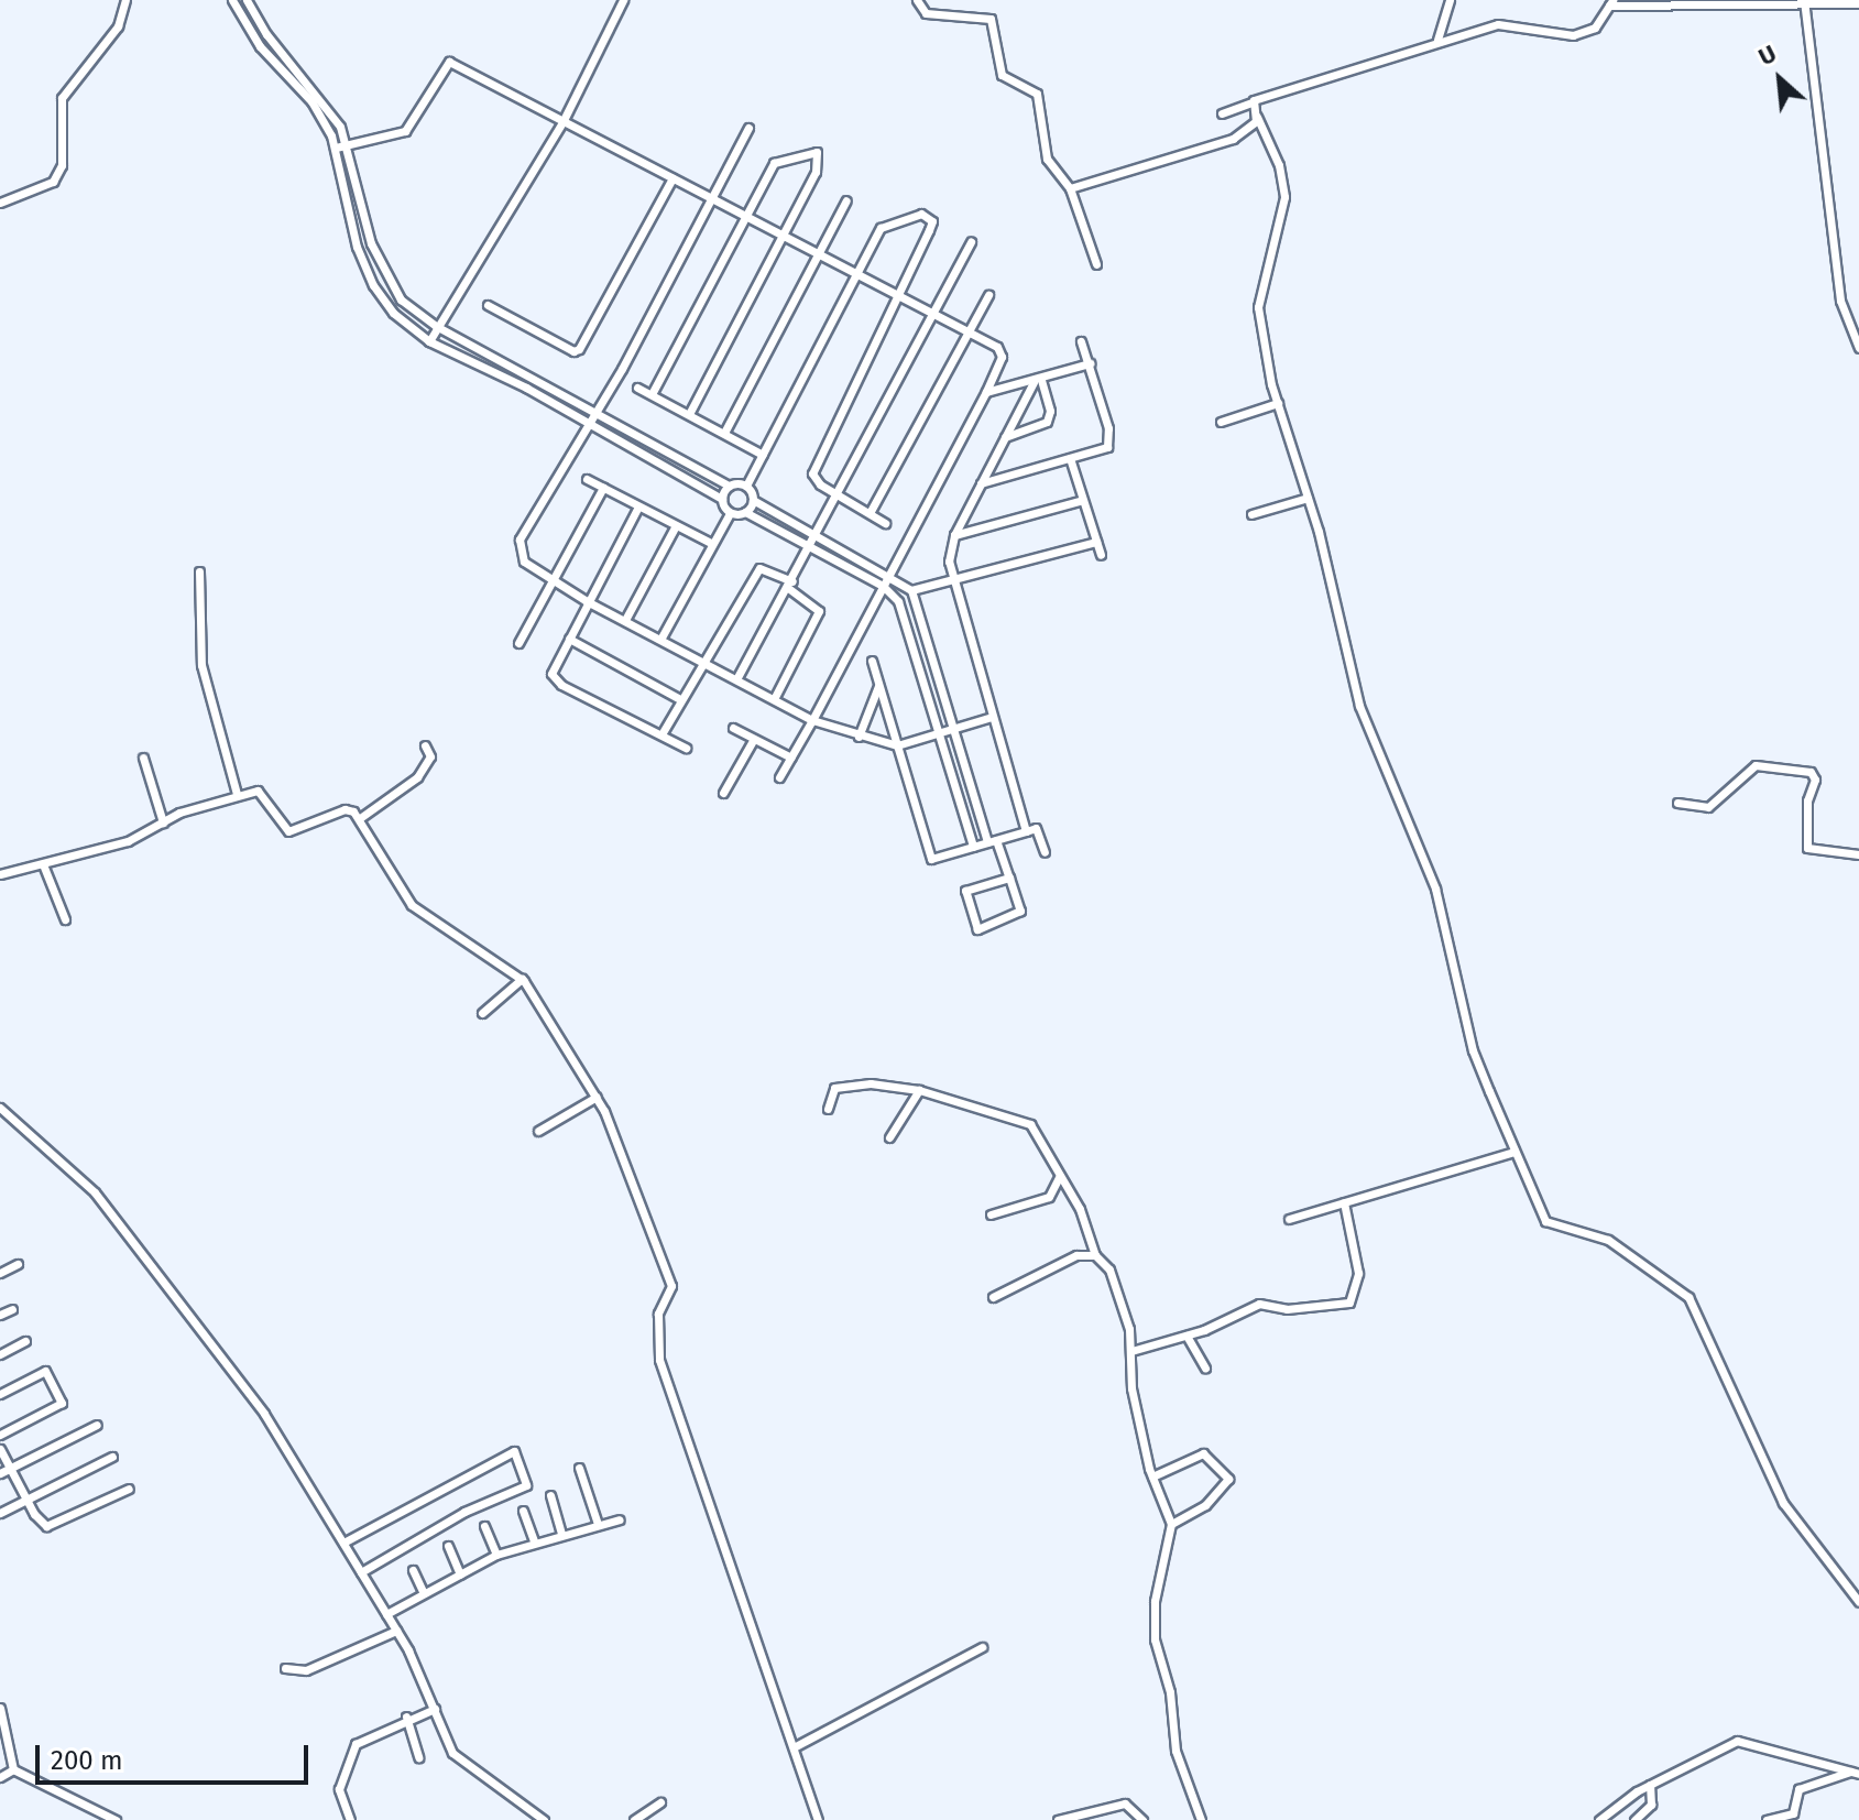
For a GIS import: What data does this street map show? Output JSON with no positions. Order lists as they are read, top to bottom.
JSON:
{
  "scale_bar": "200 m",
  "north": "top left"
}
